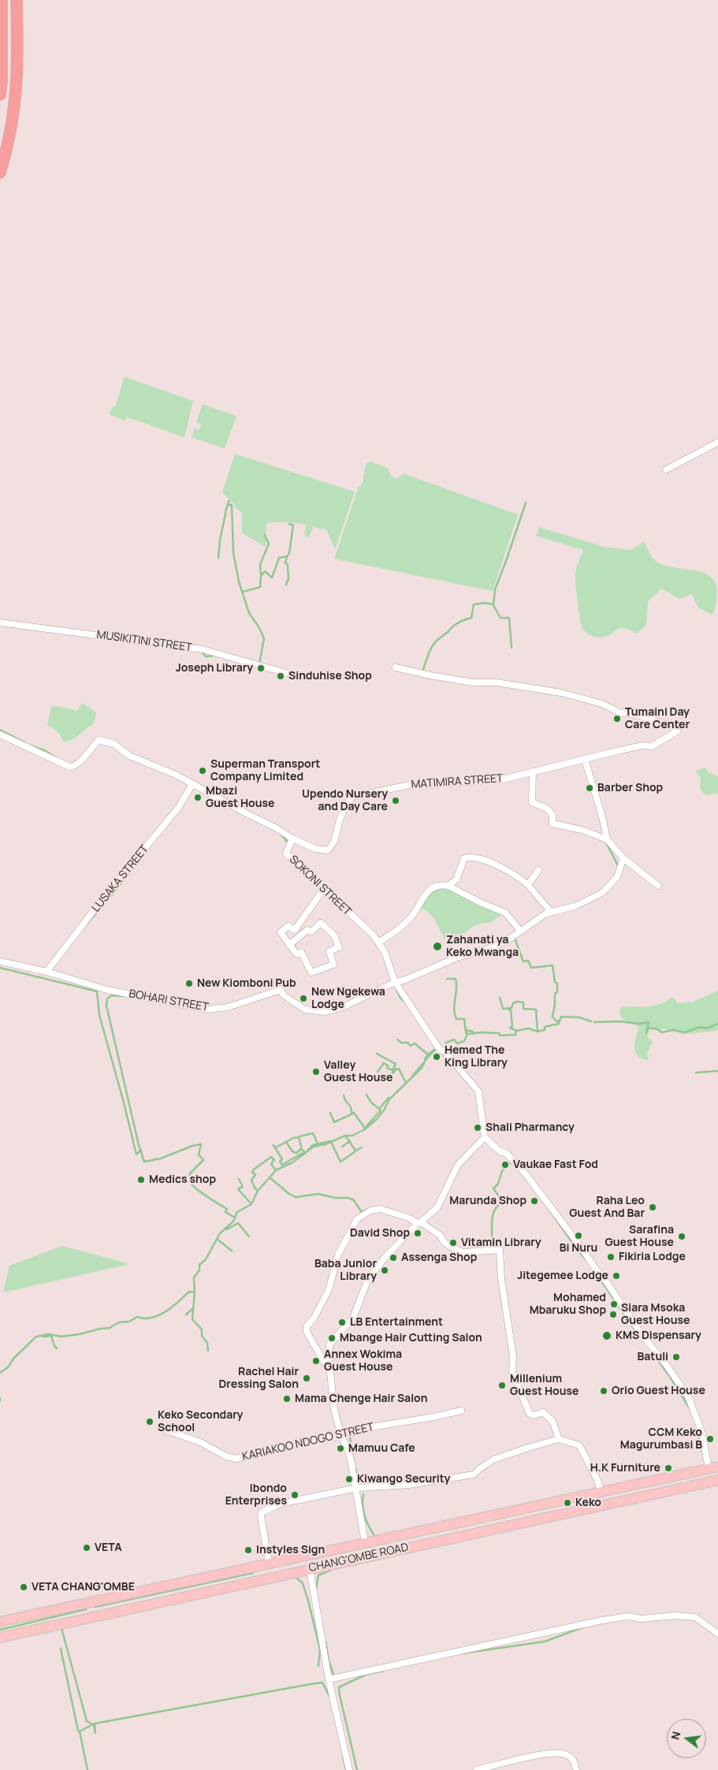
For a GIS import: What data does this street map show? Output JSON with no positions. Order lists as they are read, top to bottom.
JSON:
{
  "streets": {
    "main road": ["CHANG'OMBE ROAD"],
    "street": [
      "MUSIKITINI STREET",
      "MATIMIRA STREET",
      "LUSAKA STREET",
      "SOKONI STREET",
      "BOHARI STREET",
      "KARIAKOO NDOGO STREET"
    ]
  },
  "crossings": [
    ["MATIMIRA STREET", "SOKONI STREET"],
    ["LUSAKA STREET", "SOKONI STREET"],
    ["LUSAKA STREET", "BOHARI STREET"],
    ["SOKONI STREET", "BOHARI STREET"]
  ],
  "places": [
    "Joseph Library",
    "Sinduhise Shop",
    "Tumaini Day Care Center",
    "Superman Transport Company Limited",
    "Barber Shop",
    "Mbazi Guest House",
    "Upendo Nursery and Day Care",
    "Zahanati ya Keko Mwanga",
    "New Kiomboni Pub",
    "New Ngekewa Lodge",
    "Hemed The King Library",
    "Valley Guest House",
    "Shali Pharmancy",
    "Vaukae Fast Fod",
    "Medics shop",
    "Marunda Shop",
    "Raha Leo Guest And Bar",
    "David Shop",
    "Bi Nuru",
    "Sarafina Guest House",
    "Vitamin Library",
    "Fikiria Lodge",
    "Assenga Shop",
    "Baba Junior Library",
    "Jitegemee Lodge",
    "Mohamed Mbaruku Shop",
    "Siara Msoka Guest House",
    "LB Entertainment",
    "KMS Dispensary",
    "Mbange Hair Cutting Salon",
    "Batuli",
    "Annex Wokima Guest House",
    "Rachel Hair Dressing Salon",
    "Millenium Guest House",
    "Orio Guest House",
    "Mama Chenge Hair Salon",
    "Keko Secondary School",
    "CCM Keko Magurumbasi B",
    "Mamuu Cafe",
    "H.K Furniture",
    "Kiwango Security",
    "Ibondo Enterprises",
    "Keko",
    "VETA",
    "Instyles Sign",
    "VETA CHANG'OMBE"
  ],
  "north": "left"
}
